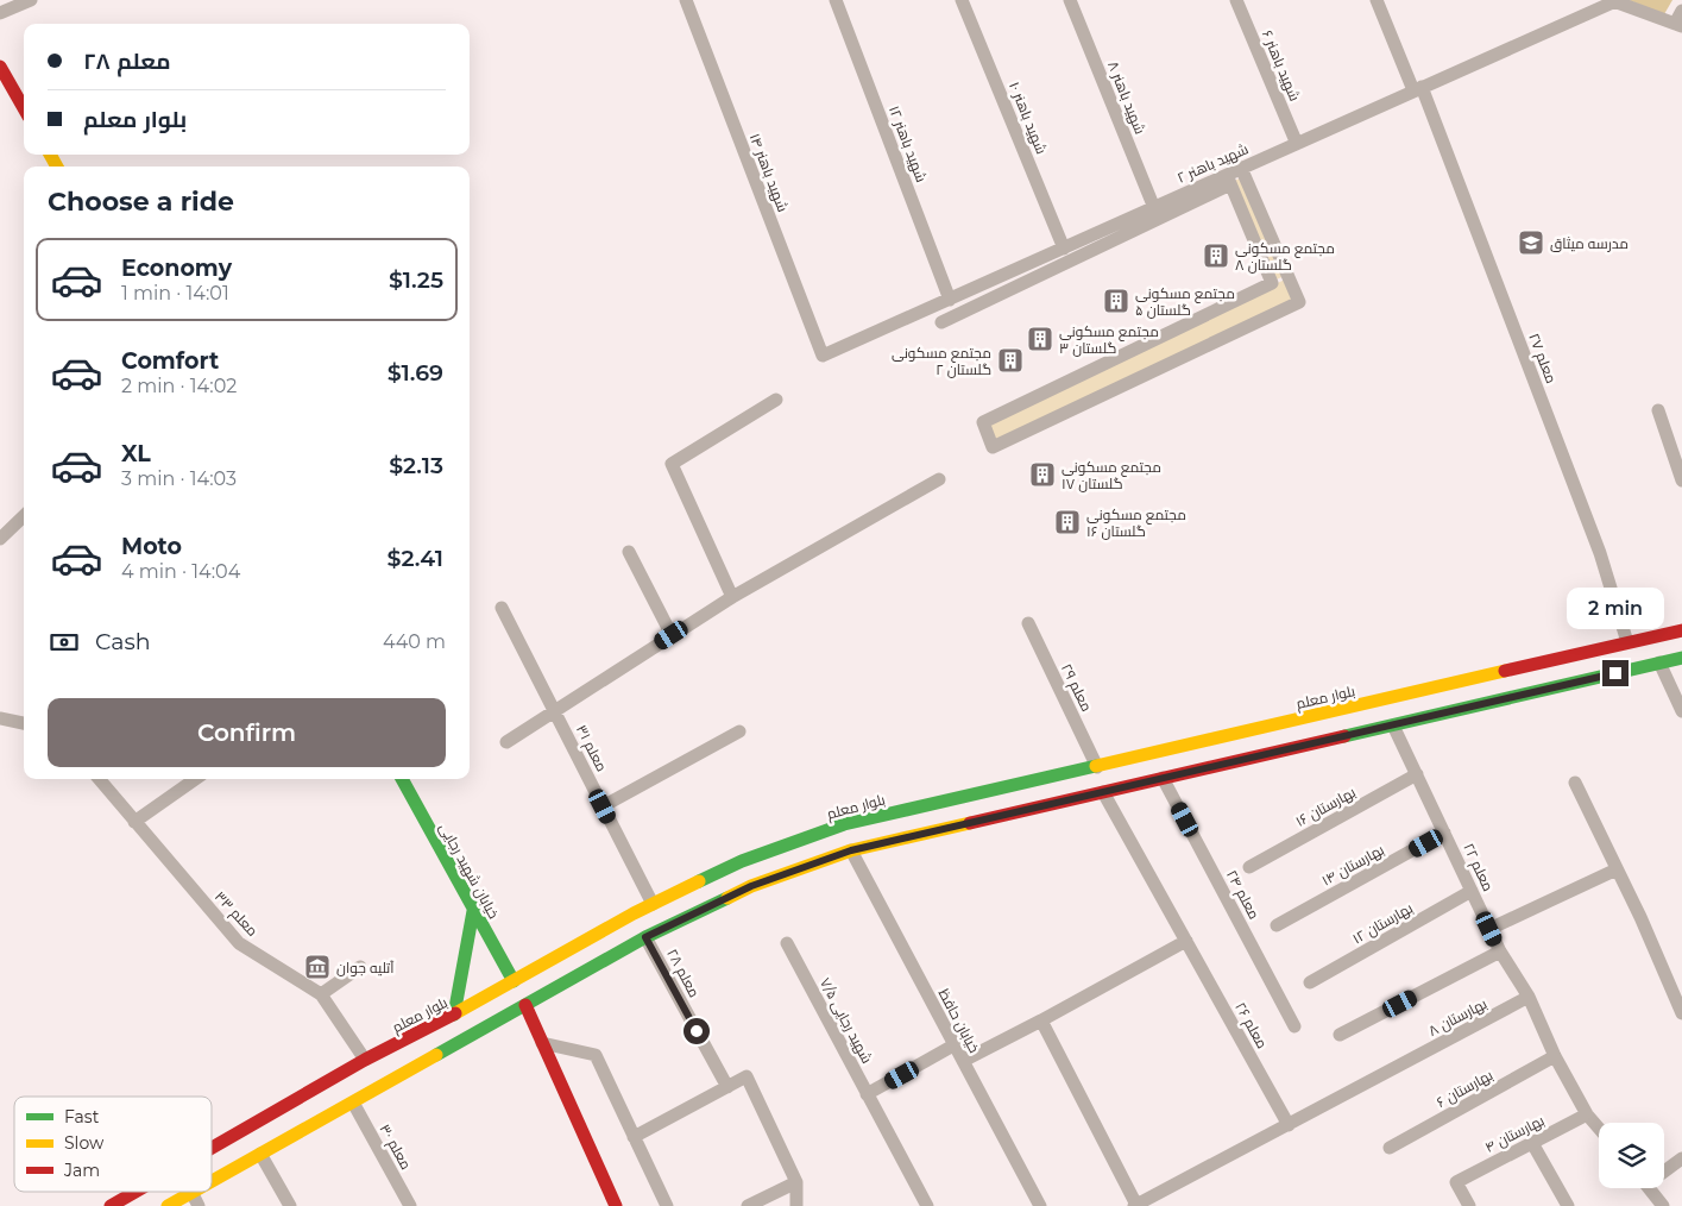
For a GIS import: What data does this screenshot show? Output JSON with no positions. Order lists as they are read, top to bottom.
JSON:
{
  "streets": {
    "main road": ["بلوار معلم", "خیابان شهید رجایی"],
    "street": [
      "شهید باهنر ۶",
      "شهید باهنر ۸",
      "شهید باهنر ۱۰",
      "شهید باهنر ۱۲",
      "شهید باهنر ۲",
      "شهید باهنر ۱۴",
      "معلم ۲۷",
      "معلم ۲۹",
      "معلم ۳۱",
      "بهارستان ۱۶",
      "بهارستان ۱۴",
      "معلم ۲۲",
      "معلم ۲۴",
      "معلم ۳۳",
      "بهارستان ۱۲",
      "معلم ۲۸",
      "بهارستان ۸",
      "شهید رجایی ۷/۵",
      "خیابان حافظ",
      "معلم ۲۶",
      "بهارستان ۶",
      "بهارستان ۴",
      "معلم ۳۰"
    ]
  },
  "crossings": [
    ["شهید باهنر ۶", "شهید باهنر ۲"],
    ["شهید باهنر ۸", "شهید باهنر ۲"],
    ["شهید باهنر ۱۰", "شهید باهنر ۲"],
    ["شهید باهنر ۱۲", "شهید باهنر ۲"],
    ["شهید باهنر ۲", "شهید باهنر ۱۴"],
    ["شهید باهنر ۲", "معلم ۲۷"],
    ["معلم ۲۷", "بلوار معلم"],
    ["معلم ۲۹", "بلوار معلم"],
    ["بلوار معلم", "معلم ۳۱"],
    ["بلوار معلم", "خیابان شهید رجایی"],
    ["بلوار معلم", "معلم ۳۳"],
    ["بهارستان ۱۶", "معلم ۲۲"],
    ["بهارستان ۱۴", "معلم ۲۲"],
    ["معلم ۲۲", "بهارستان ۱۲"],
    ["معلم ۲۲", "بهارستان ۸"],
    ["معلم ۲۲", "بهارستان ۶"],
    ["معلم ۲۲", "بهارستان ۴"],
    ["بهارستان ۸", "معلم ۲۶"]
  ],
  "places": {
    "school or university": ["مدرسه میثاق"],
    "building": [
      "مجتمع مسکونی گلستان ۸",
      "مجتمع مسکونی گلستان ۵",
      "مجتمع مسکونی گلستان ۳",
      "مجتمع مسکونی گلستان ۲",
      "مجتمع مسکونی گلستان ۱۷",
      "مجتمع مسکونی گلستان ۱۶"
    ],
    "museum": ["آتلیه جوان"]
  },
  "legend": ["Fast", "Slow", "Jam"],
  "page": {
    "banner": ["معلم ۲۸", "بلوار معلم"],
    "heading": "Choose a ride",
    "list": [
      {
        "name": "Economy",
        "note": "1 min · 14:01",
        "value": "$1.25"
      },
      {
        "name": "Comfort",
        "note": "2 min · 14:02",
        "value": "$1.69"
      },
      {
        "name": "XL",
        "note": "3 min · 14:03",
        "value": "$2.13"
      },
      {
        "name": "Moto",
        "note": "4 min · 14:04",
        "value": "$2.41"
      }
    ],
    "bubble": "2 min",
    "pay": ["Cash", "440 m"],
    "buttons": "Confirm"
  }
}
